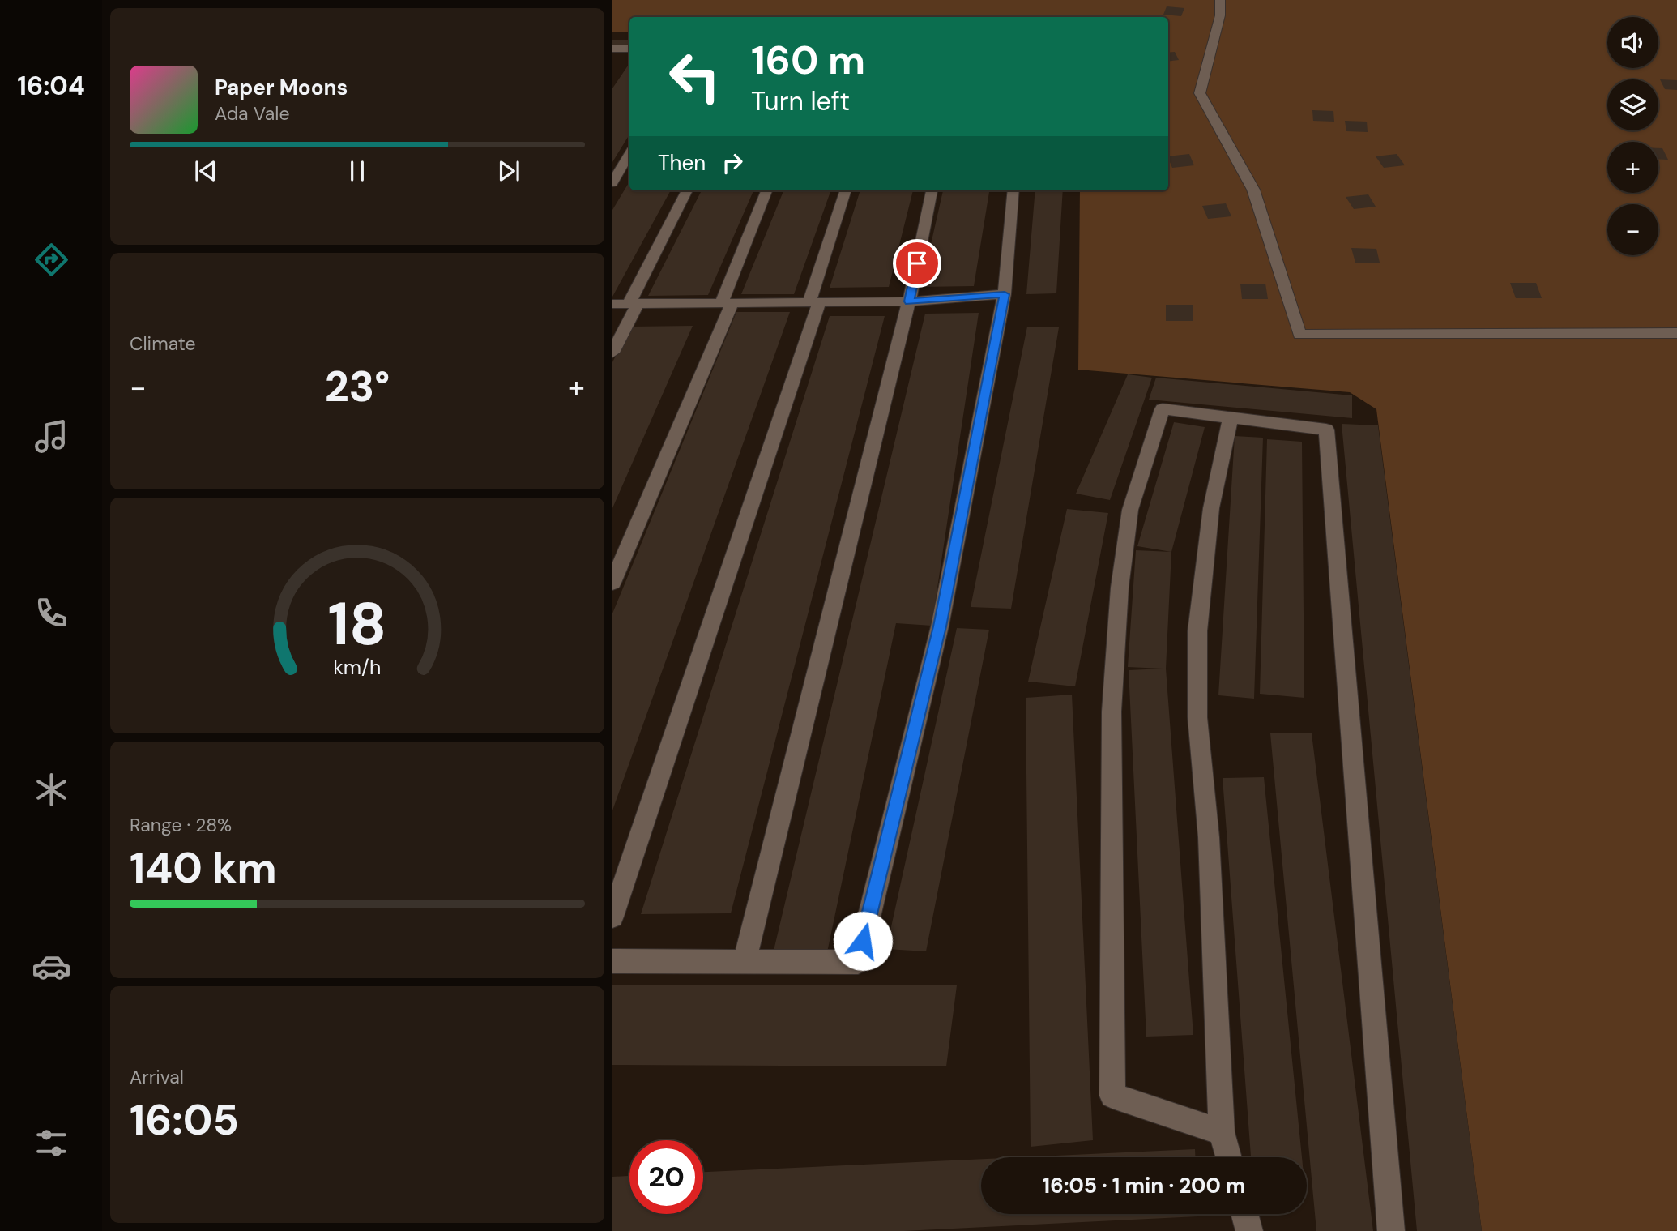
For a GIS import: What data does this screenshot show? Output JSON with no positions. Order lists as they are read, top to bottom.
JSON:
{
  "page": {
    "tabs": "16:04",
    "map_buttons": ["+", "−"],
    "turn": ["160 m", "Turn left"],
    "song": ["Paper Moons", "Ada Vale"],
    "then": "Then",
    "tile": [
      "Climate",
      ["Range · 28%", "140 km"],
      ["Arrival", "16:05"]
    ],
    "heat": ["−", "23°", "+"],
    "limit": "20",
    "trip": "16:05 · 1 min · 200 m",
    "gauge": ["18", "km/h"]
  }
}
